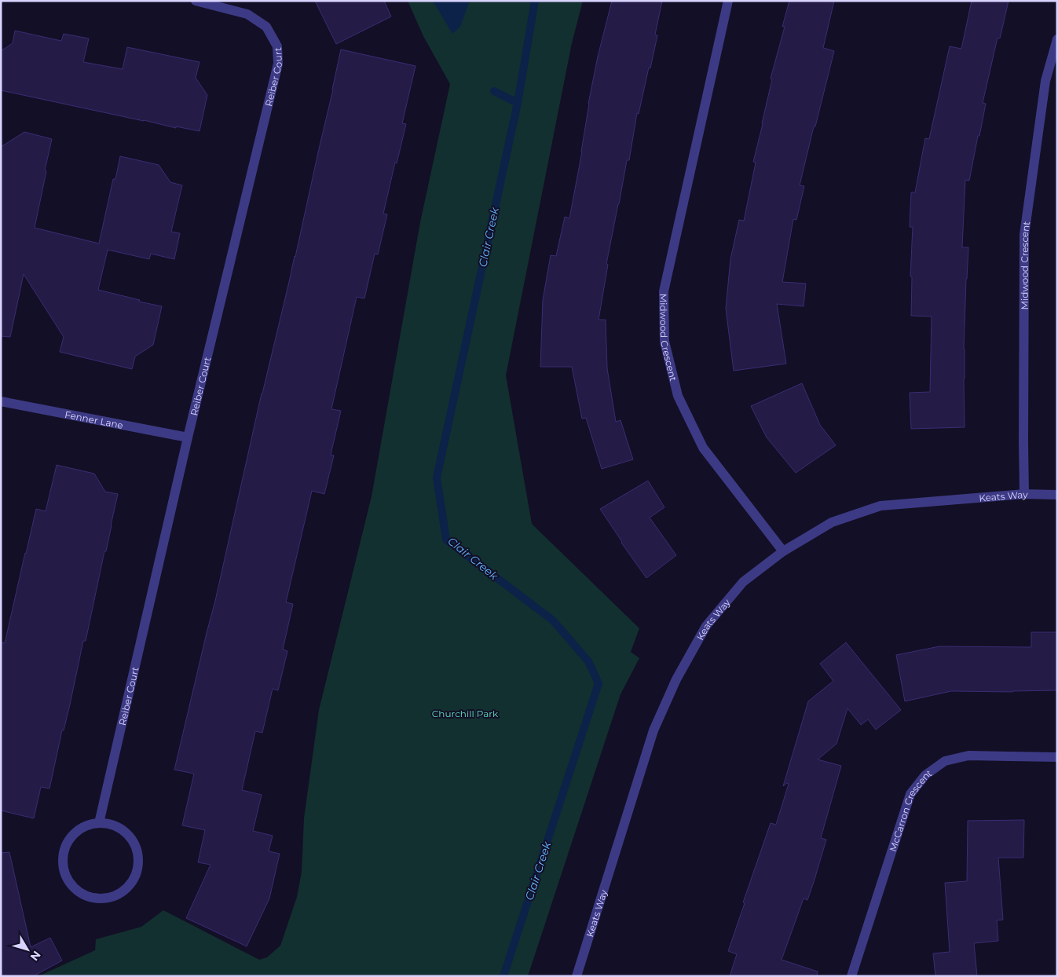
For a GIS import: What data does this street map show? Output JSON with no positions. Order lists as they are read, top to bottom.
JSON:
{
  "streets": {
    "street": [
      "Reiber Court",
      "Midwood Crescent",
      "Fenner Lane",
      "Keats Way",
      "McCarron Crescent"
    ]
  },
  "crossings": [
    ["Reiber Court", "Fenner Lane"],
    ["Midwood Crescent", "Keats Way"]
  ],
  "water": ["Clair Creek"],
  "parks": ["Churchill Park"],
  "north": "bottom right"
}
